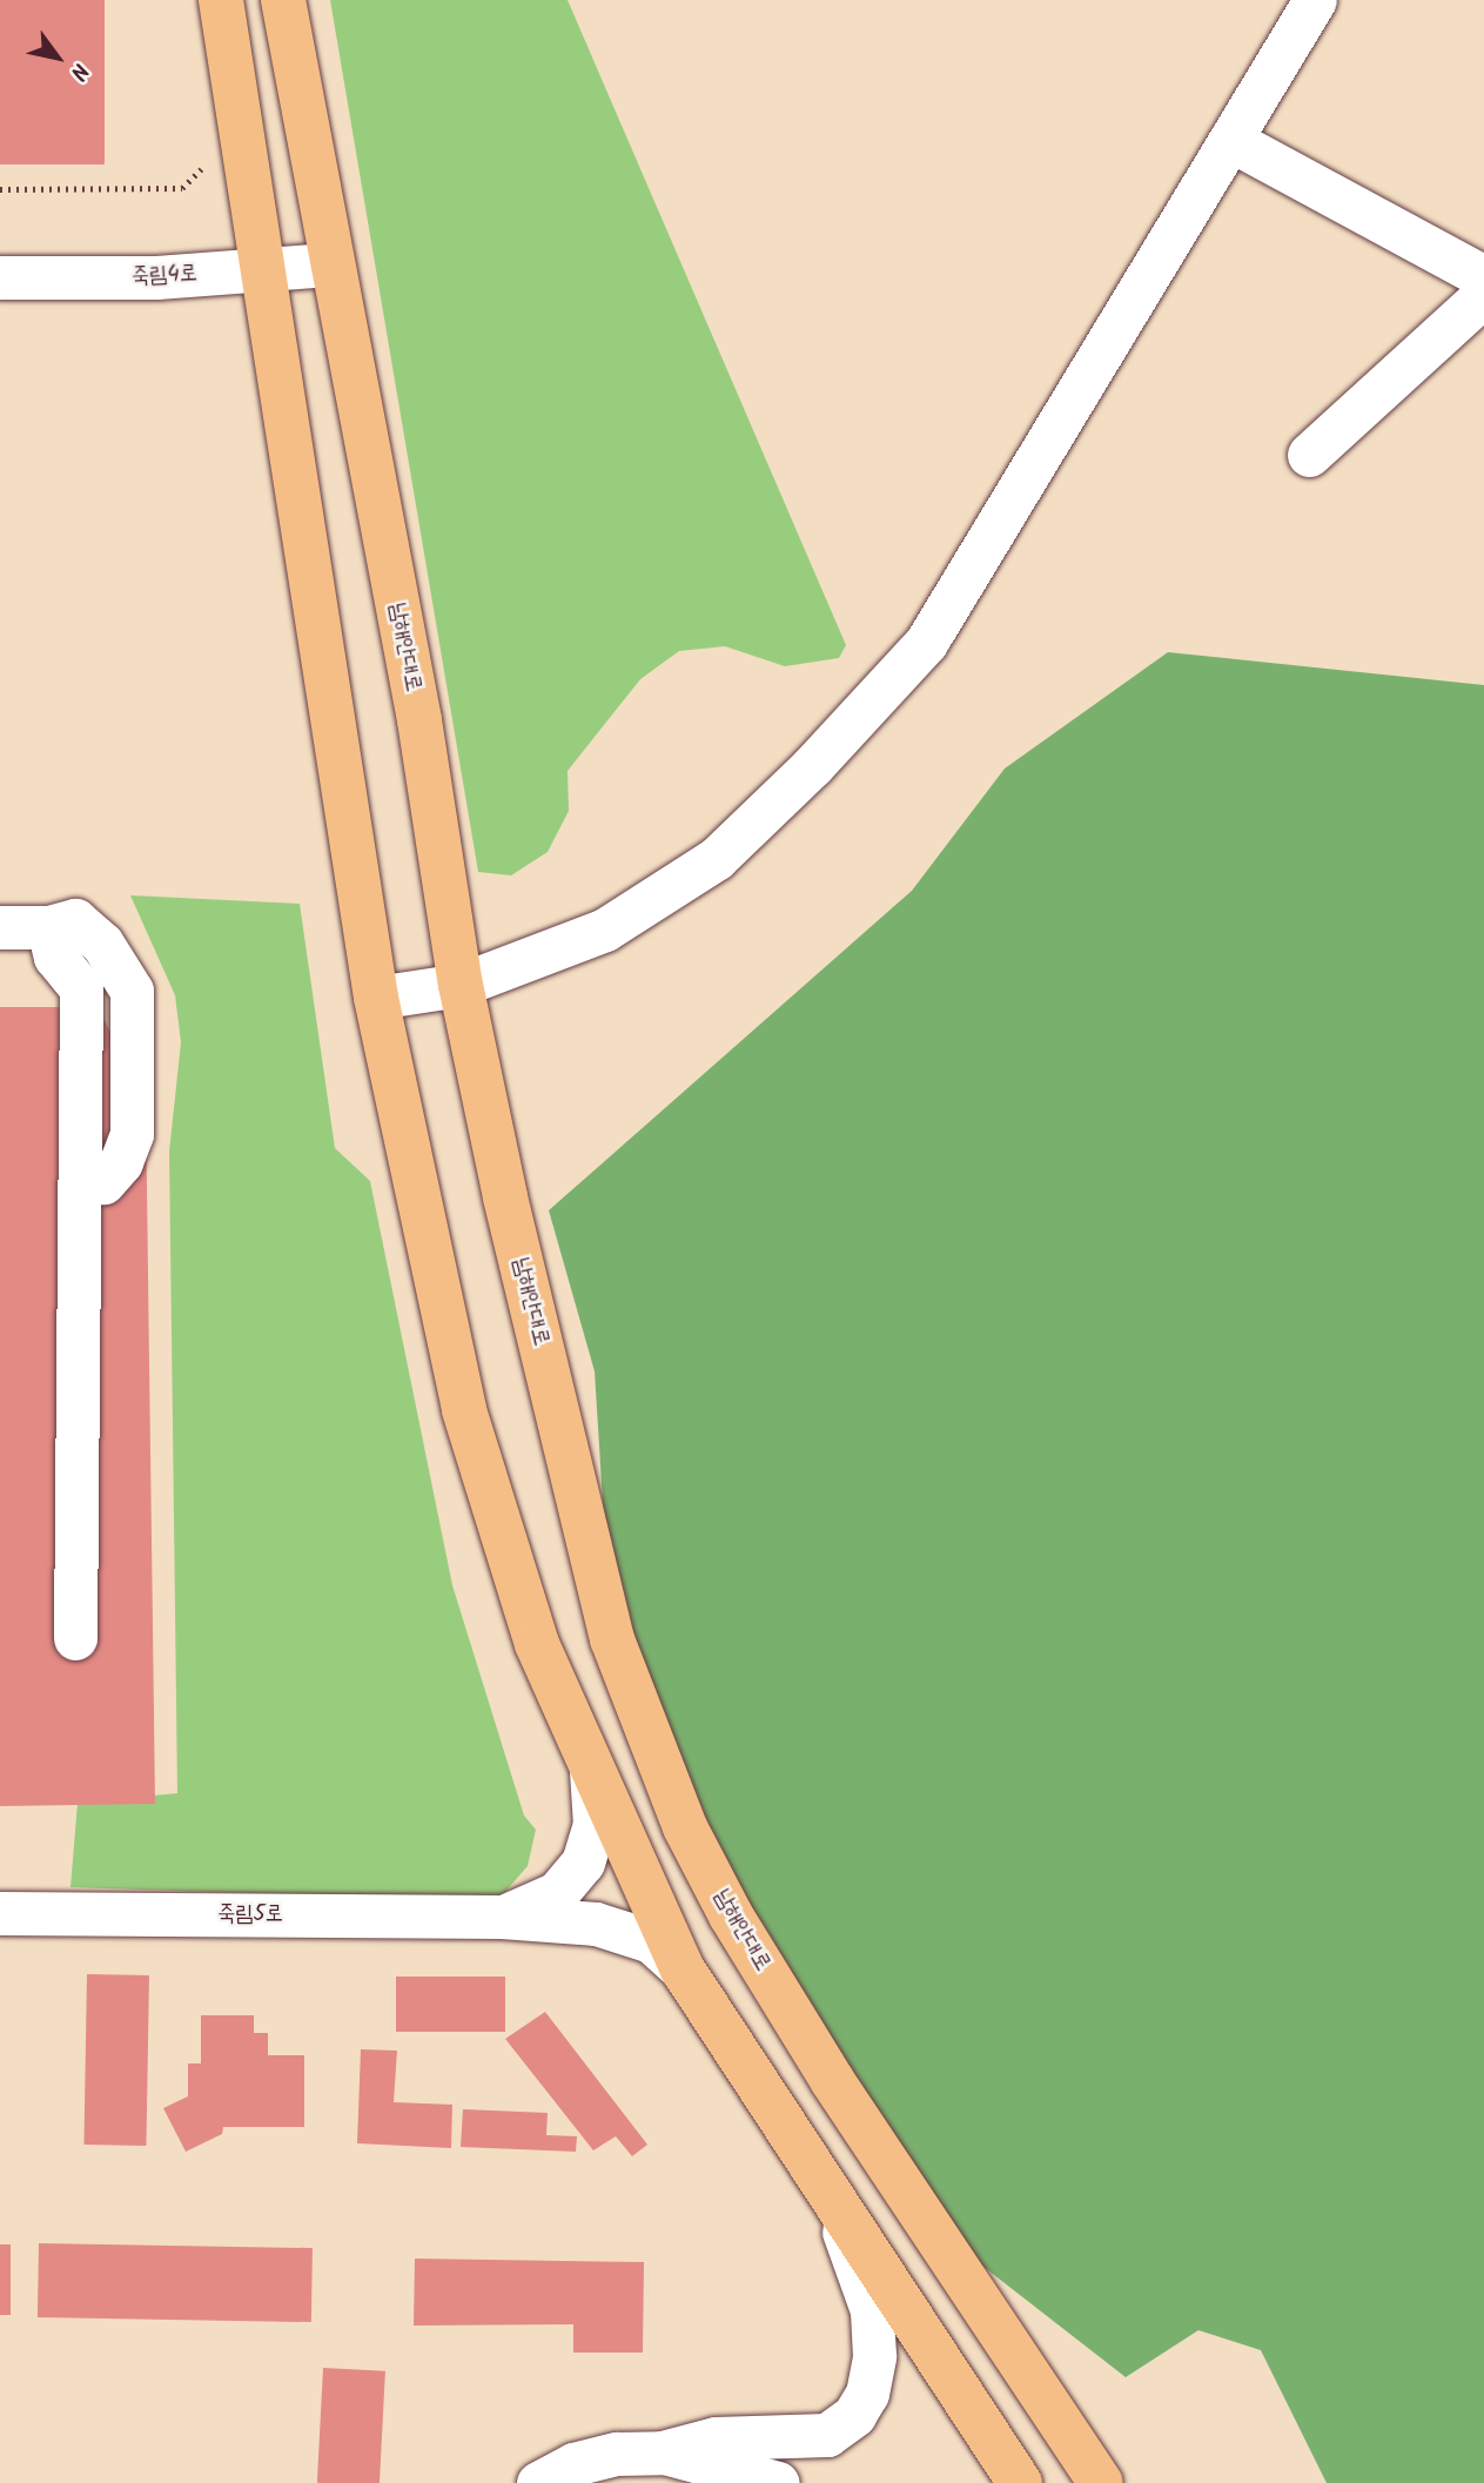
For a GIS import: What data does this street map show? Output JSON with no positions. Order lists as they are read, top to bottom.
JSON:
{
  "streets": {
    "main road": ["남해안대로"],
    "street": ["죽림4로", "죽림5로"]
  },
  "crossings": [
    ["죽림4로", "남해안대로"]
  ],
  "north": "bottom right"
}
